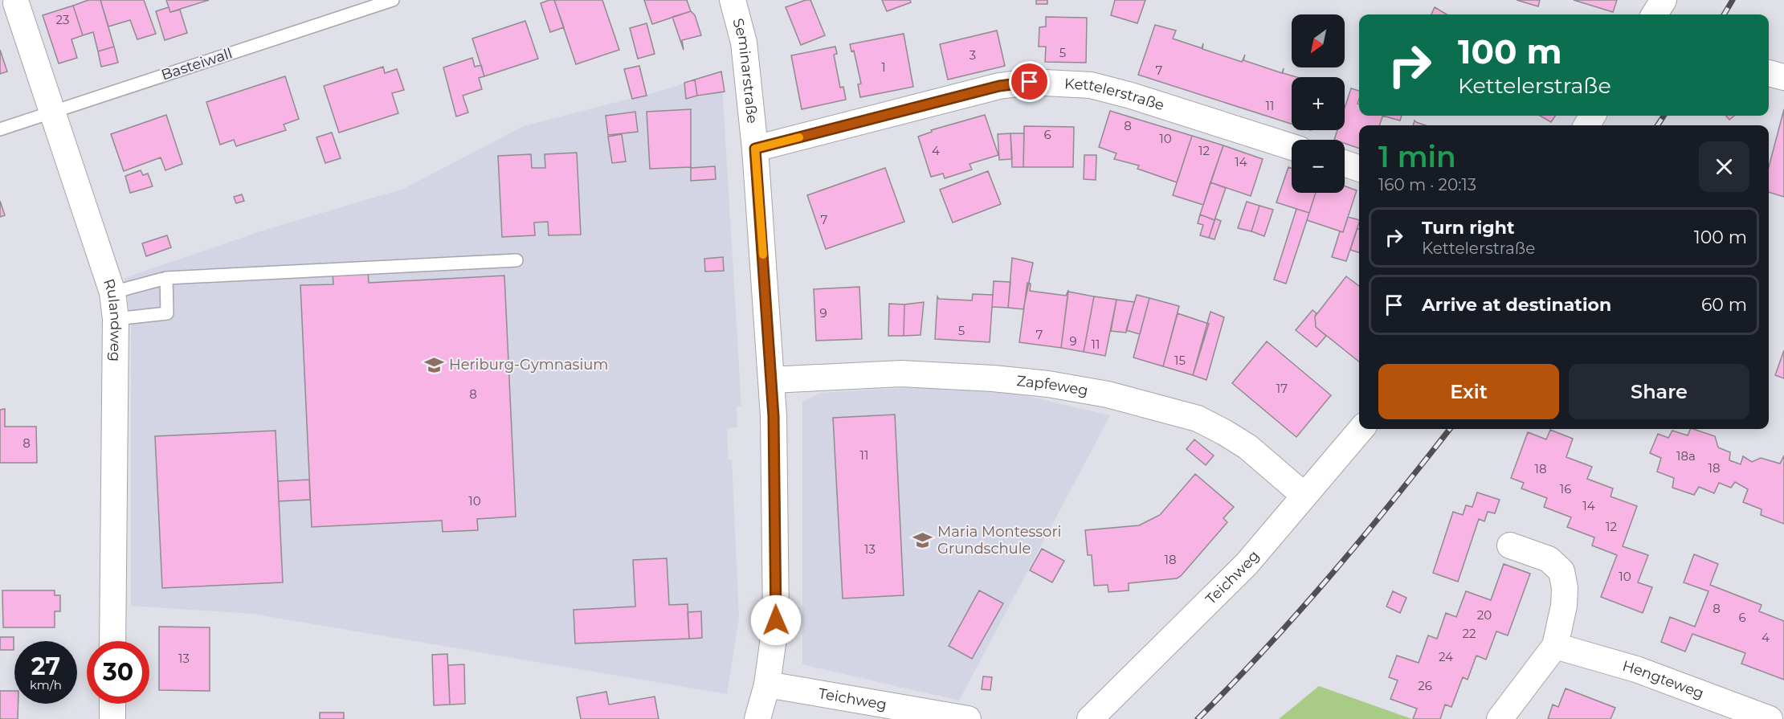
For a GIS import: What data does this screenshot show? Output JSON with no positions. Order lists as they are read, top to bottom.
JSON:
{
  "streets": {
    "street": [
      "Seminarstraße",
      "Kettelerstraße",
      "Rulandweg",
      "Zapfeweg",
      "Teichweg",
      "Hengteweg"
    ],
    "lane": ["Basteiwall"]
  },
  "crossings": [
    ["Basteiwall", "Rulandweg"],
    ["Seminarstraße", "Kettelerstraße"],
    ["Seminarstraße", "Zapfeweg"],
    ["Seminarstraße", "Teichweg"],
    ["Zapfeweg", "Teichweg"]
  ],
  "places": {
    "school or university": ["Heriburg-Gymnasium", "Maria Montessori Grundschule"]
  },
  "house_numbers": [
    "23",
    "5",
    "3",
    "1",
    "7",
    "11",
    "8",
    "6",
    "10",
    "4",
    "12",
    "14",
    "7",
    "9",
    "5",
    "7",
    "9",
    "11",
    "15",
    "17",
    "8",
    "8",
    "11",
    "18a",
    "18",
    "18",
    "16",
    "10",
    "14",
    "12",
    "13",
    "18",
    "10",
    "8",
    "20",
    "6",
    "22",
    "4",
    "24",
    "13",
    "26"
  ],
  "north": "bottom left",
  "page": {
    "map_buttons": ["+", "−"],
    "turn": ["100 m", "Kettelerstraße"],
    "heading": ["1 min", "160 m · 20:13"],
    "list": [
      {
        "name": "Turn right",
        "note": "Kettelerstraße",
        "value": "100 m"
      },
      {
        "name": "Arrive at destination",
        "value": "60 m"
      }
    ],
    "buttons": ["Exit", "Share"],
    "speed": "27 km/h",
    "limit": "30"
  }
}
